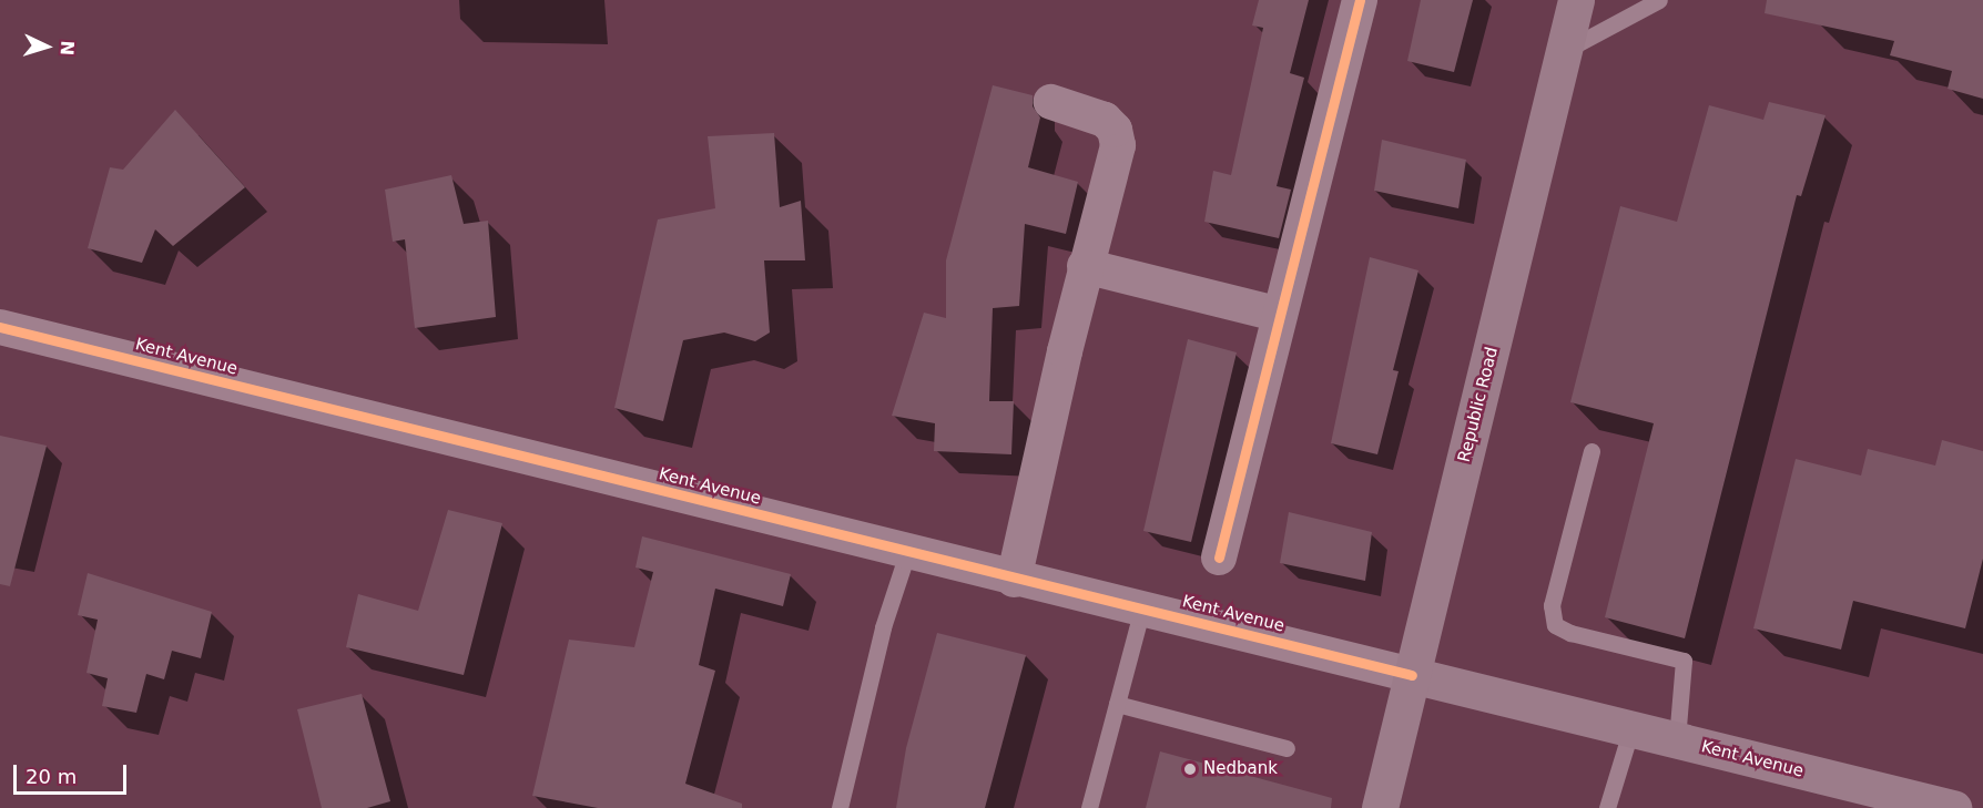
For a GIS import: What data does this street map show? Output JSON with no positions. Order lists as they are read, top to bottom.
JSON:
{
  "streets": {
    "main road": ["Kent Avenue", "Republic Road"]
  },
  "crossings": [
    ["Kent Avenue", "Republic Road"]
  ],
  "places": ["Nedbank"],
  "scale_bar": "20 m",
  "north": "right"
}
